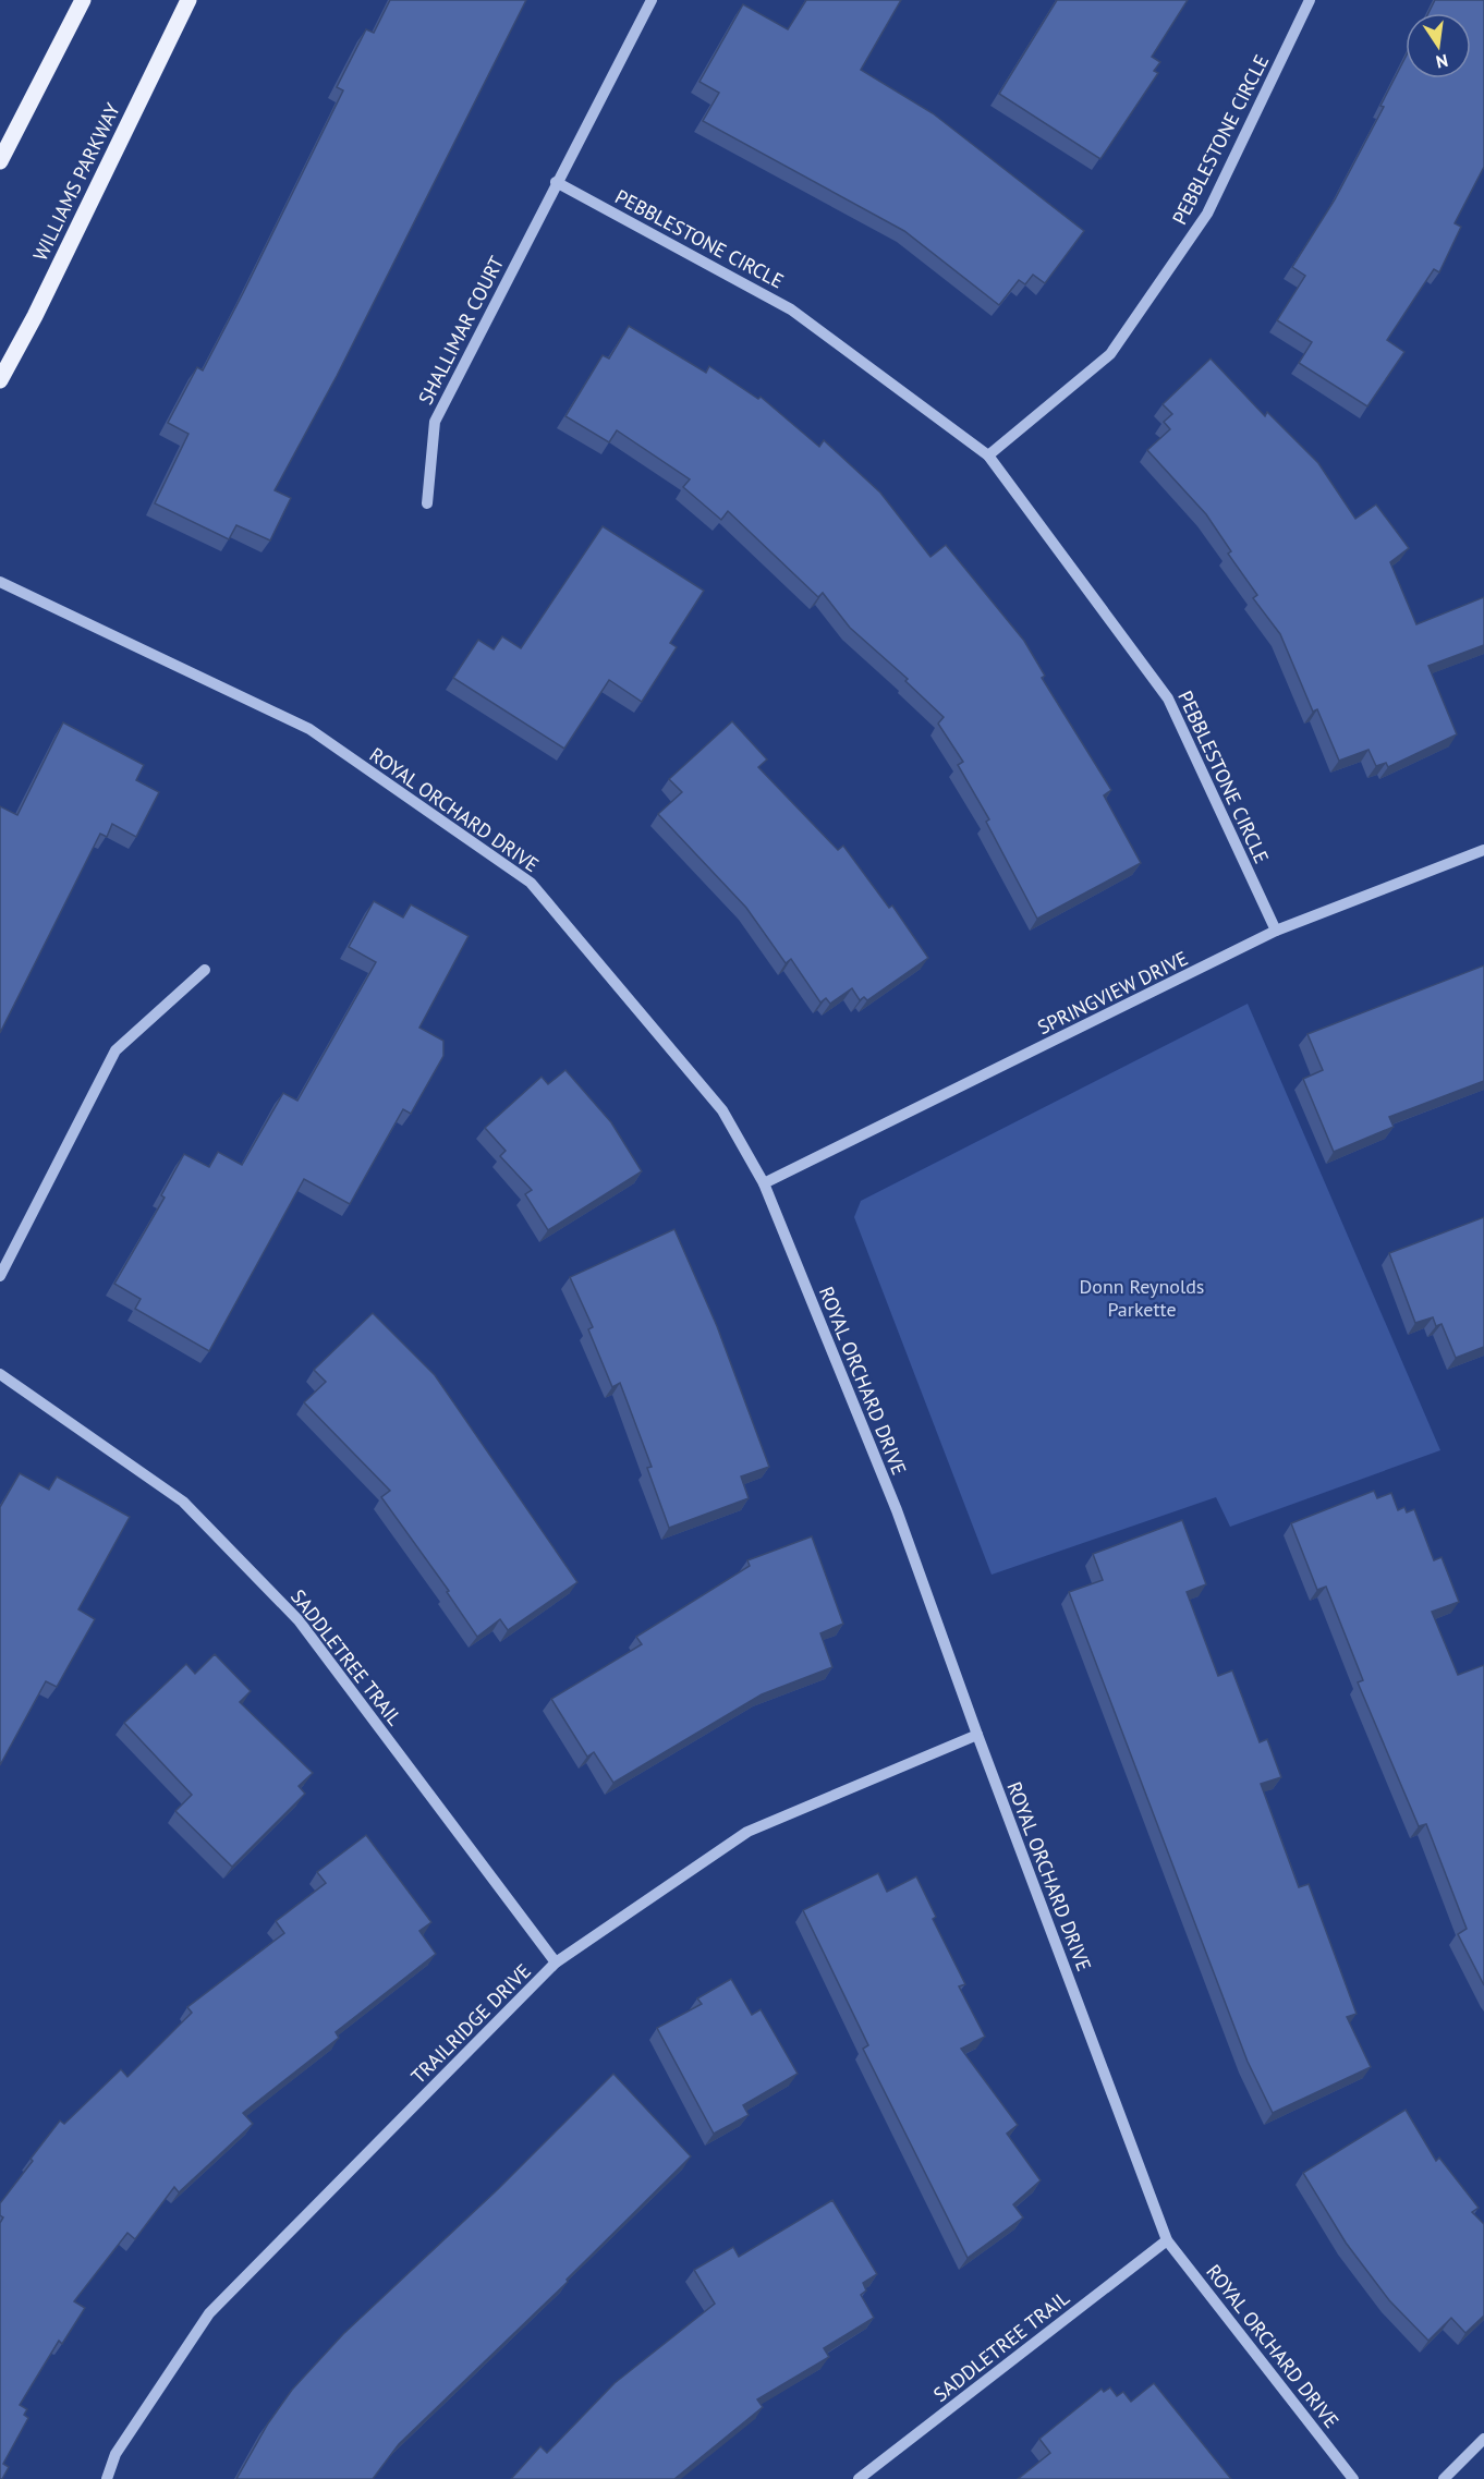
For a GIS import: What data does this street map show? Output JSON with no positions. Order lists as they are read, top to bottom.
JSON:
{
  "streets": {
    "main road": ["WILLIAMS PARKWAY"],
    "street": [
      "PEBBLESTONE CIRCLE",
      "SHALLIMAR COURT",
      "ROYAL ORCHARD DRIVE",
      "SPRINGVIEW DRIVE",
      "SADDLETREE TRAIL",
      "TRAILRIDGE DRIVE"
    ]
  },
  "crossings": [
    ["PEBBLESTONE CIRCLE", "SHALLIMAR COURT"],
    ["PEBBLESTONE CIRCLE", "SPRINGVIEW DRIVE"],
    ["ROYAL ORCHARD DRIVE", "SPRINGVIEW DRIVE"],
    ["ROYAL ORCHARD DRIVE", "SADDLETREE TRAIL"],
    ["ROYAL ORCHARD DRIVE", "TRAILRIDGE DRIVE"],
    ["SADDLETREE TRAIL", "TRAILRIDGE DRIVE"]
  ],
  "parks": ["Donn Reynolds Parkette"],
  "north": "bottom"
}
